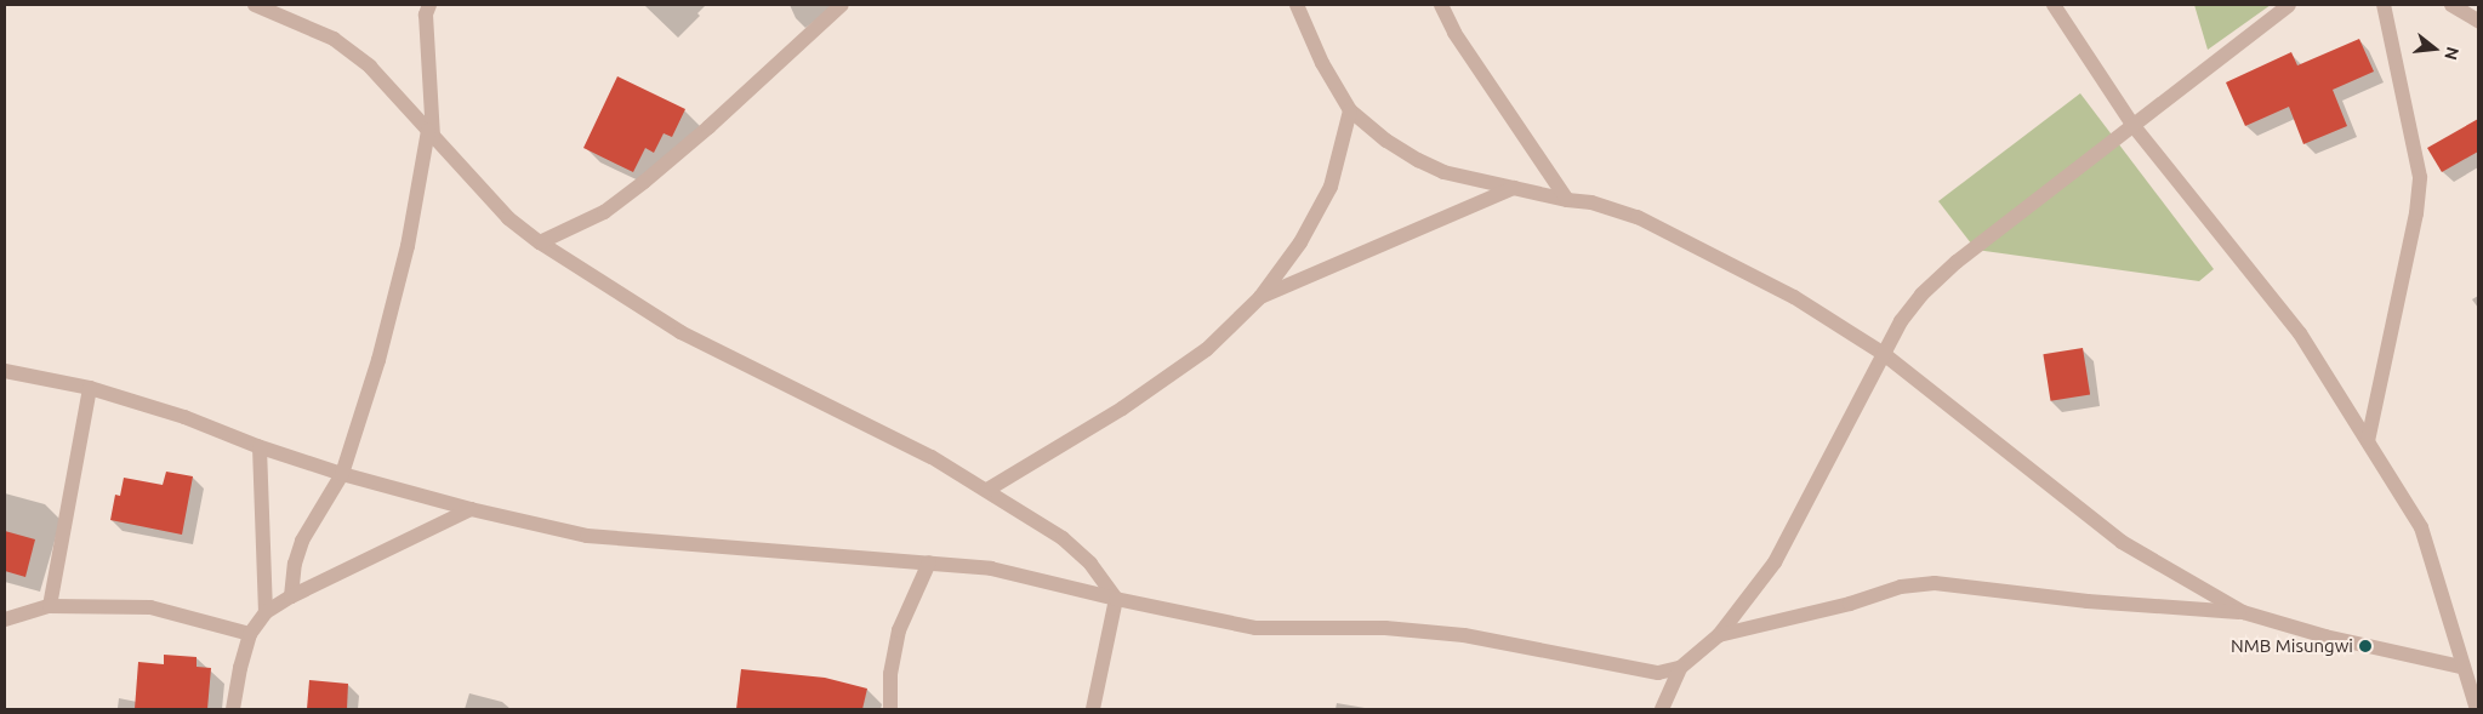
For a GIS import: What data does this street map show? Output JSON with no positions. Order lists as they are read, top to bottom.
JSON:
{
  "places": ["NMB Misungwi"],
  "north": "right"
}
